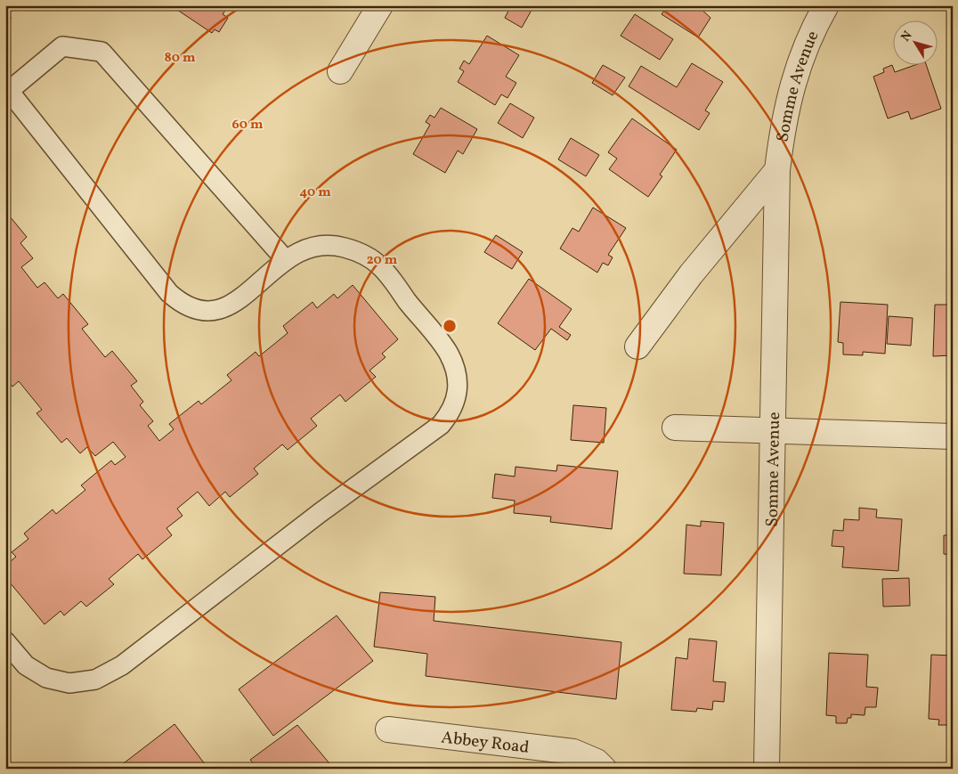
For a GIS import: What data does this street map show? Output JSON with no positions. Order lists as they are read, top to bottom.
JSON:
{
  "streets": {
    "street": ["Somme Avenue", "Abbey Road"]
  },
  "north": "top left",
  "rings": [
    "80 m",
    "60 m",
    "40 m",
    "20 m"
  ]
}
